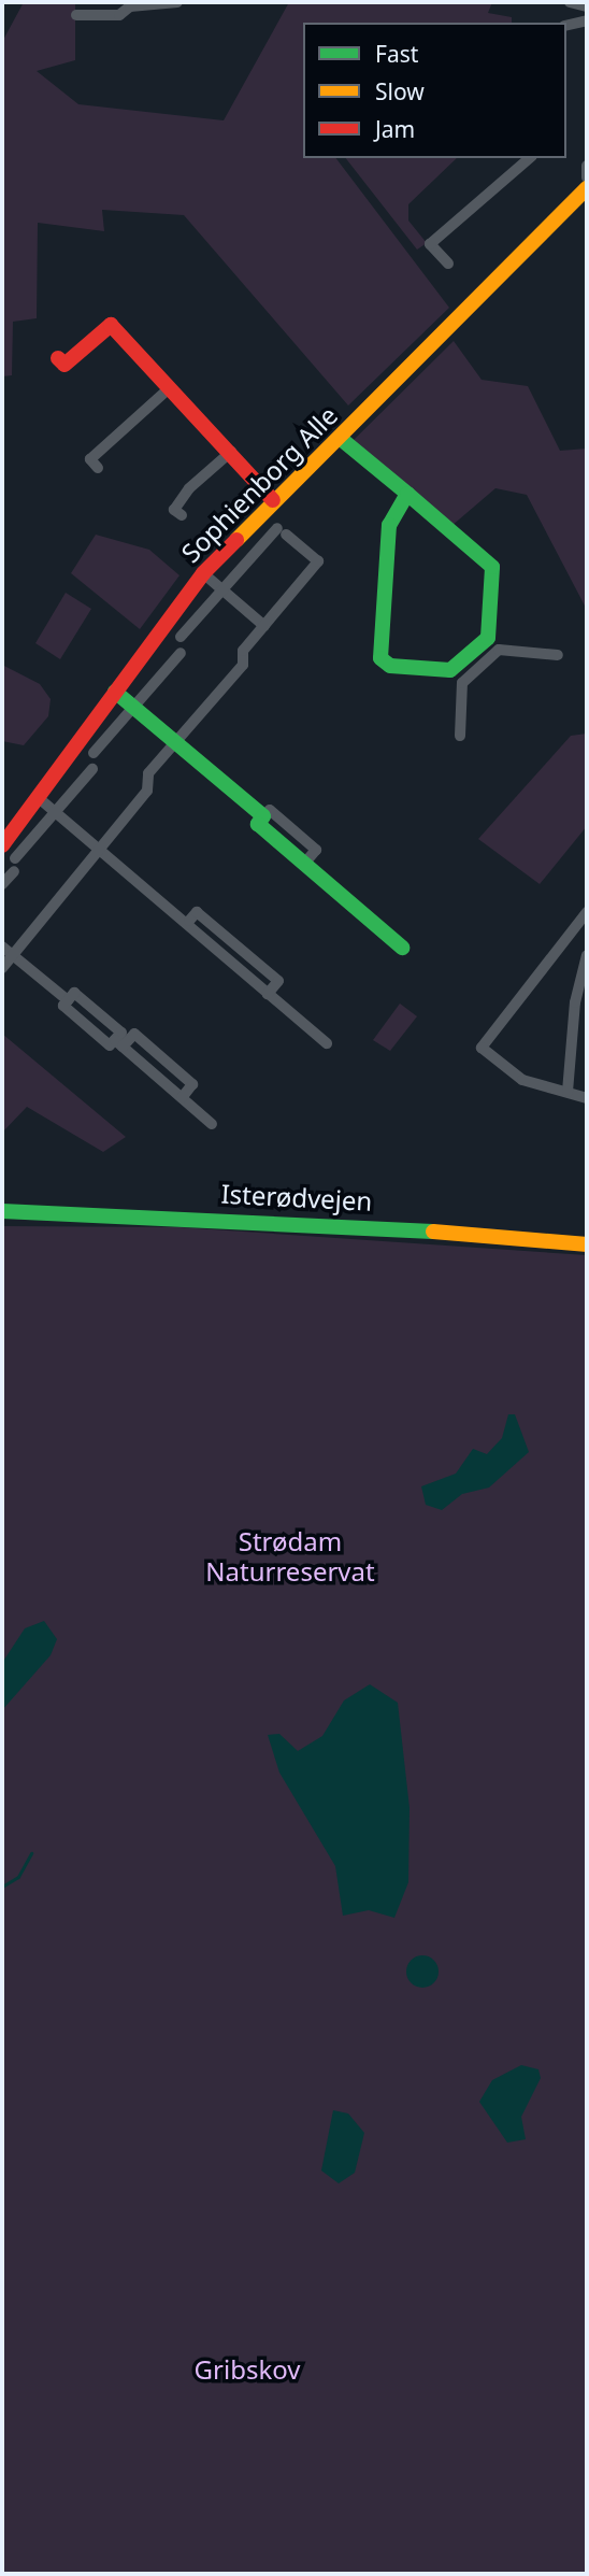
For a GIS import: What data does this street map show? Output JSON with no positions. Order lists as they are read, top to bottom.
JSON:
{
  "streets": {
    "main road": ["Sophienborg Alle", "Isterødvejen"]
  },
  "parks": ["Strødam Naturreservat", "Gribskov"],
  "legend": ["Fast", "Slow", "Jam"]
}
